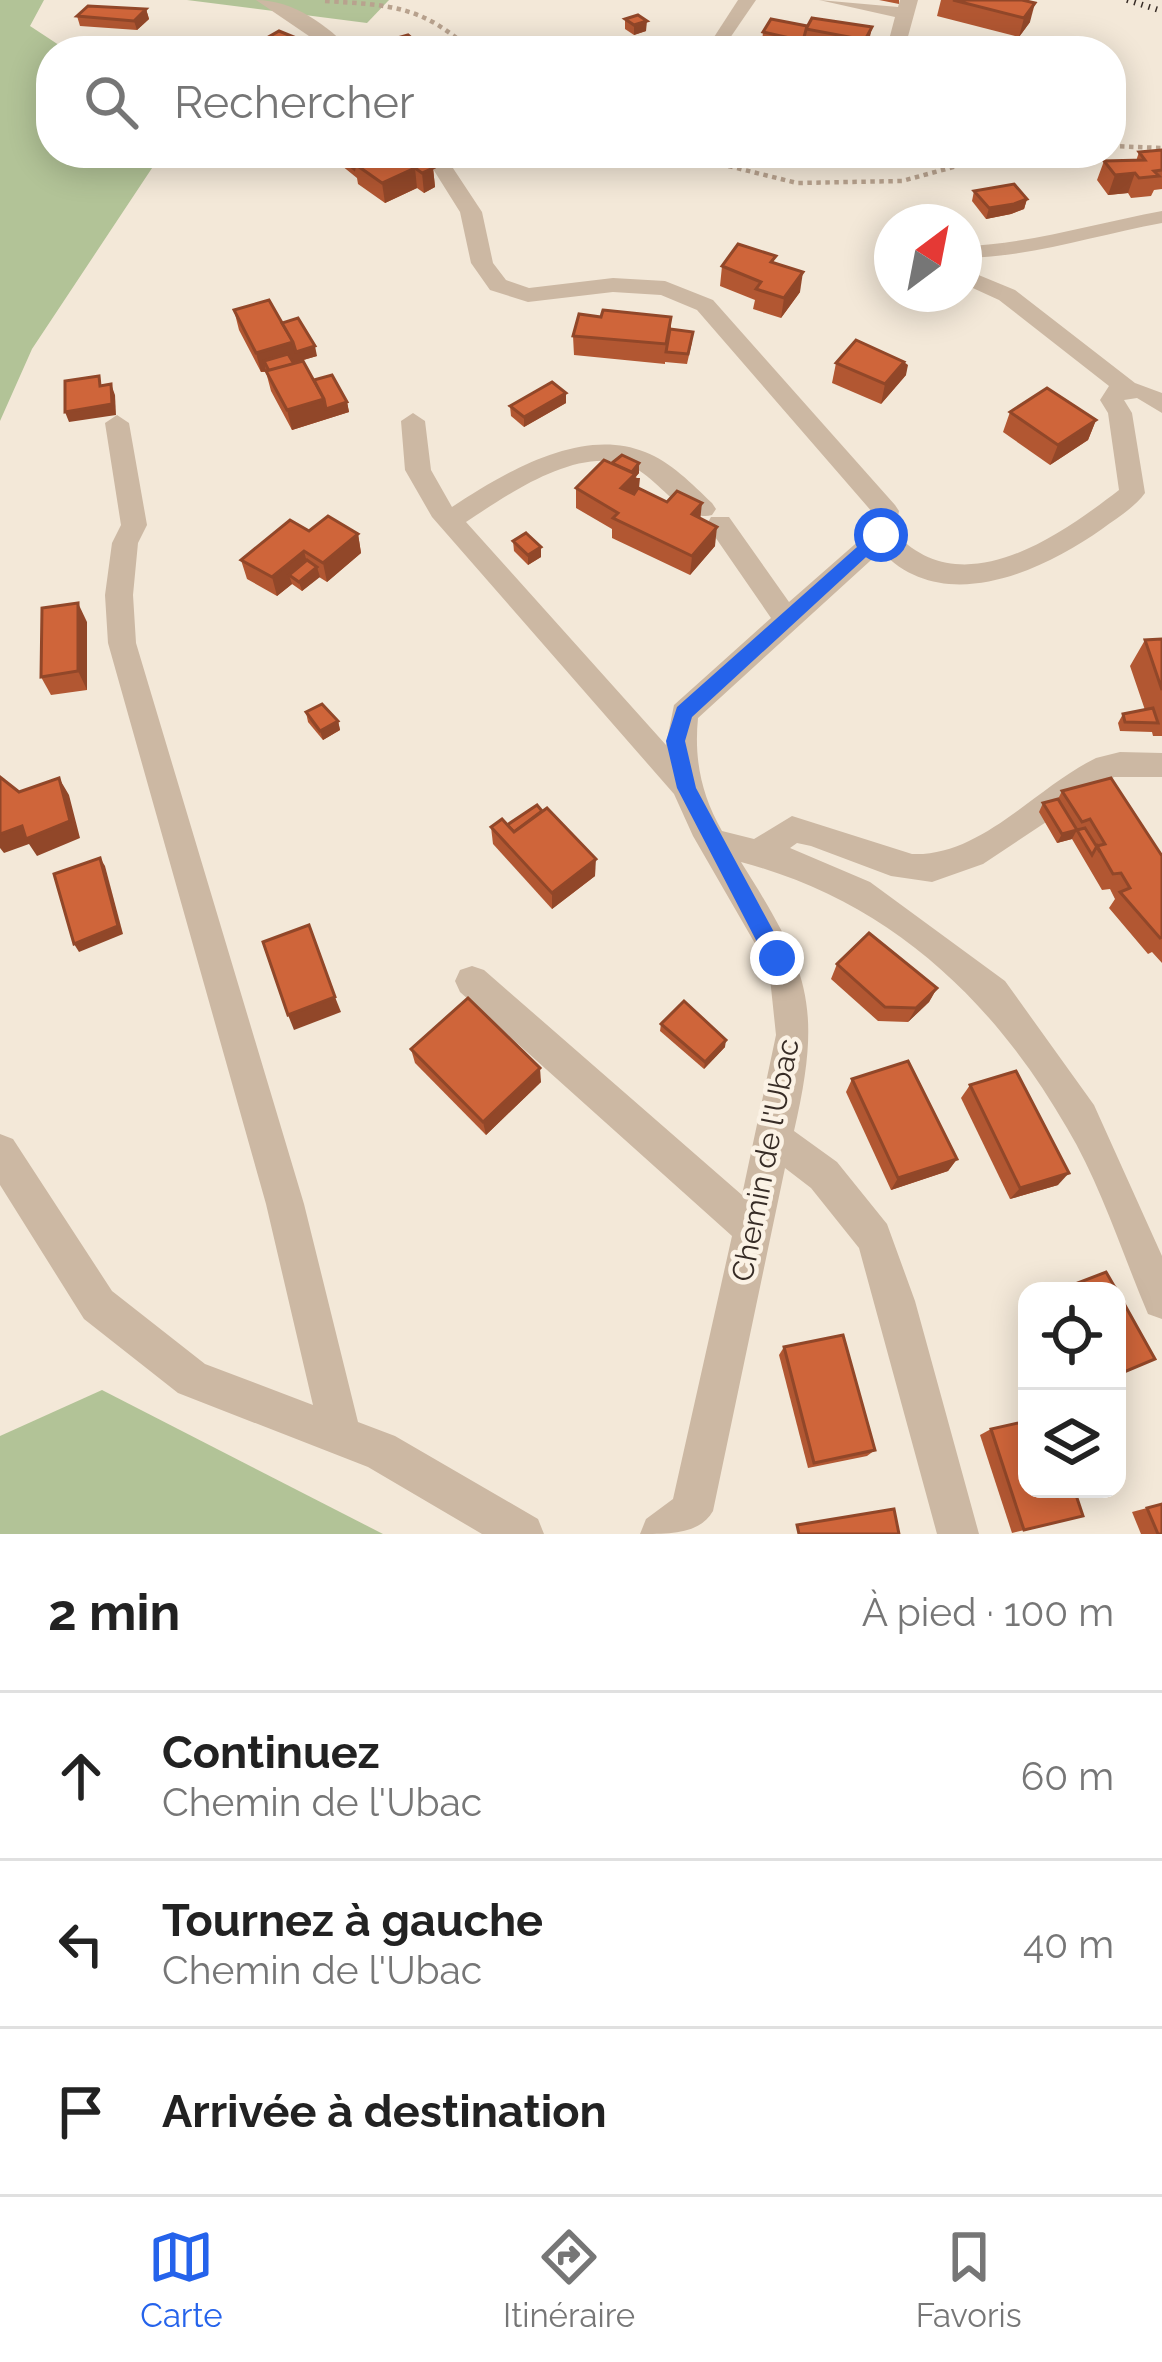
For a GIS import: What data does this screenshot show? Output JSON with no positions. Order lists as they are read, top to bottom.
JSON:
{
  "streets": {
    "street": ["Chemin de l'Ubac"]
  },
  "north": "top right",
  "page": {
    "search": "Rechercher",
    "heading": ["2 min", "À pied · 100 m"],
    "list": [
      ["Continuez", "Chemin de l'Ubac", "60 m"],
      ["Tournez à gauche", "Chemin de l'Ubac", "40 m"],
      "Arrivée à destination"
    ],
    "nav": ["Carte", "Itinéraire", "Favoris"]
  }
}
